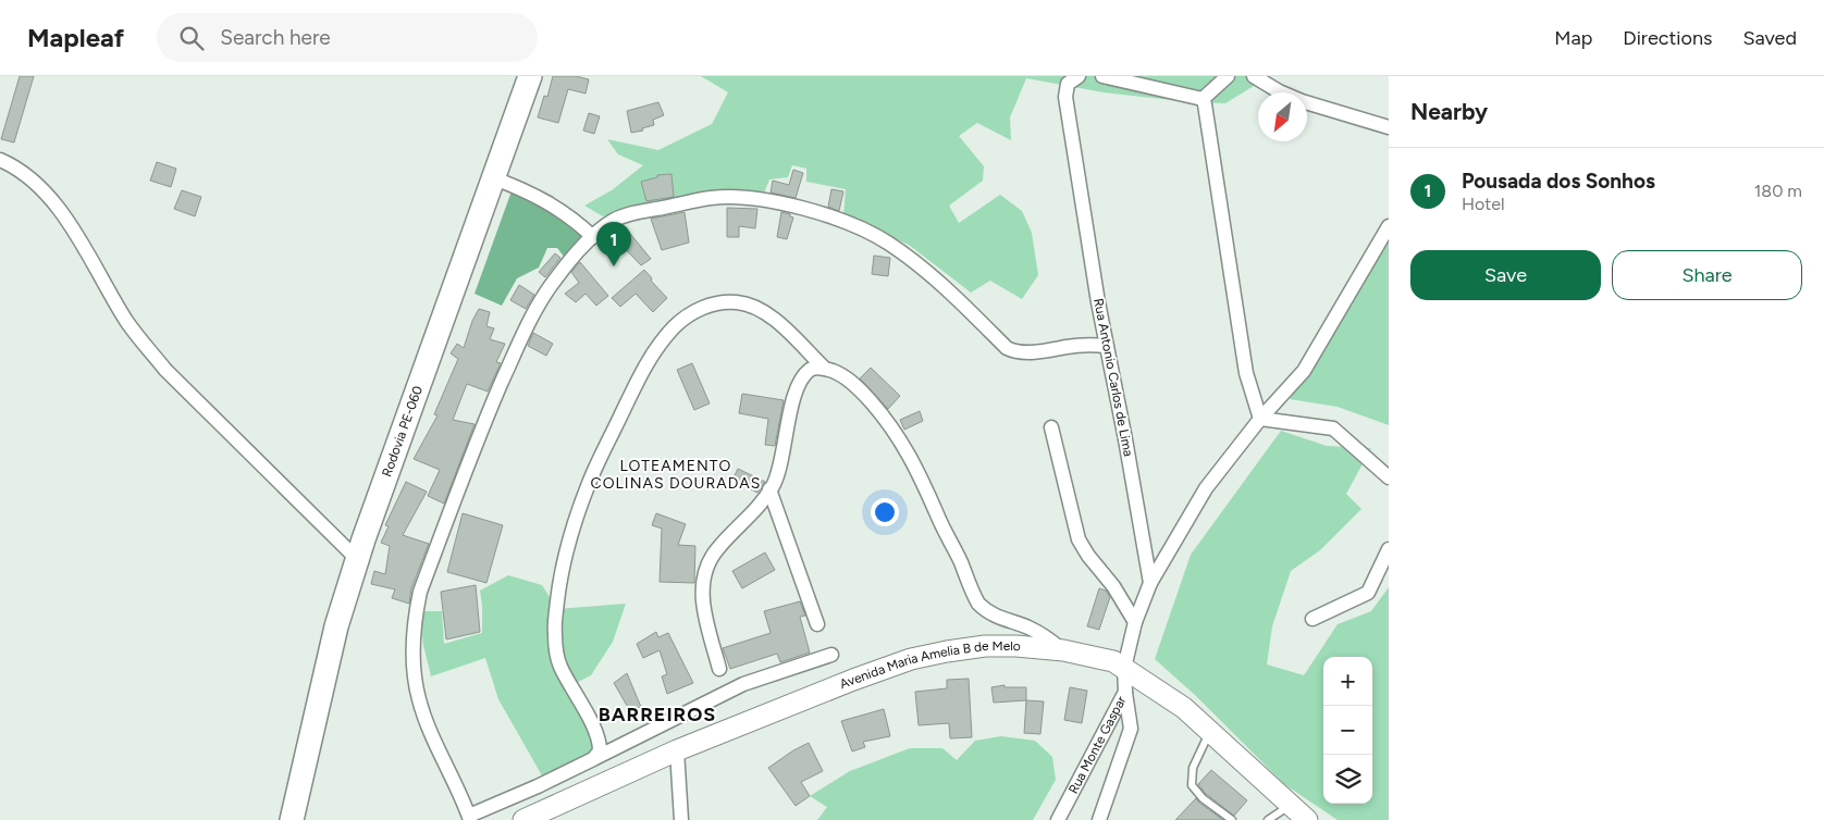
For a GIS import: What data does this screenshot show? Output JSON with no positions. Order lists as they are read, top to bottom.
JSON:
{
  "streets": {
    "main road": ["Rodovia PE-060"],
    "street": ["Rua Antonio Carlos de Lima", "Avenida Maria Amelia B de Melo", "Rua Monte Gaspar"]
  },
  "crossings": [
    ["Rua Antonio Carlos de Lima", "Avenida Maria Amelia B de Melo"],
    ["Rua Antonio Carlos de Lima", "Rua Monte Gaspar"],
    ["Avenida Maria Amelia B de Melo", "Rua Monte Gaspar"]
  ],
  "districts": ["LOTEAMENTO COLINAS DOURADAS", "BARREIROS"],
  "north": "bottom left",
  "page": {
    "header": "Mapleaf",
    "search": "Search here",
    "nav": ["Map", "Directions", "Saved"],
    "heading": "Nearby",
    "list": [
      {
        "mark": "1",
        "name": "Pousada dos Sonhos",
        "note": "Hotel",
        "value": "180 m"
      }
    ],
    "pins": "1",
    "buttons": ["Save", "Share"],
    "map_buttons": ["+", "−"]
  }
}
